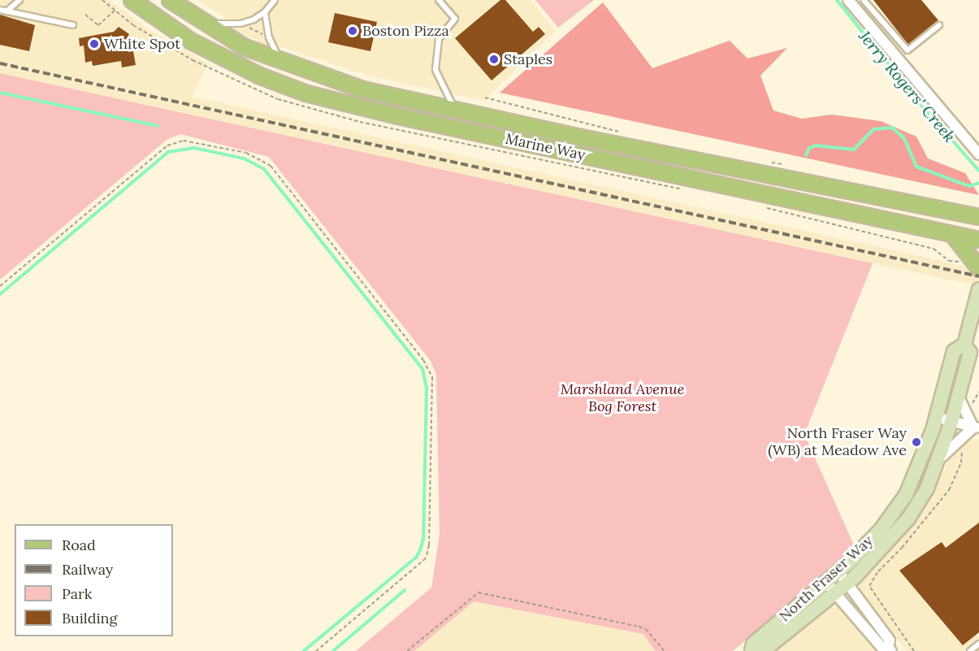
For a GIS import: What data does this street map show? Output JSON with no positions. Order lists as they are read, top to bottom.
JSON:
{
  "streets": {
    "main road": ["Marine Way"],
    "street": ["North Fraser Way"]
  },
  "water": ["Jerry Rogers' Creek"],
  "parks": ["Marshland Avenue Bog Forest"],
  "places": [
    "Boston Pizza",
    "White Spot",
    "Staples",
    "North Fraser Way (WB) at Meadow Ave"
  ],
  "legend": [
    "Road",
    "Railway",
    "Park",
    "Building"
  ]
}
